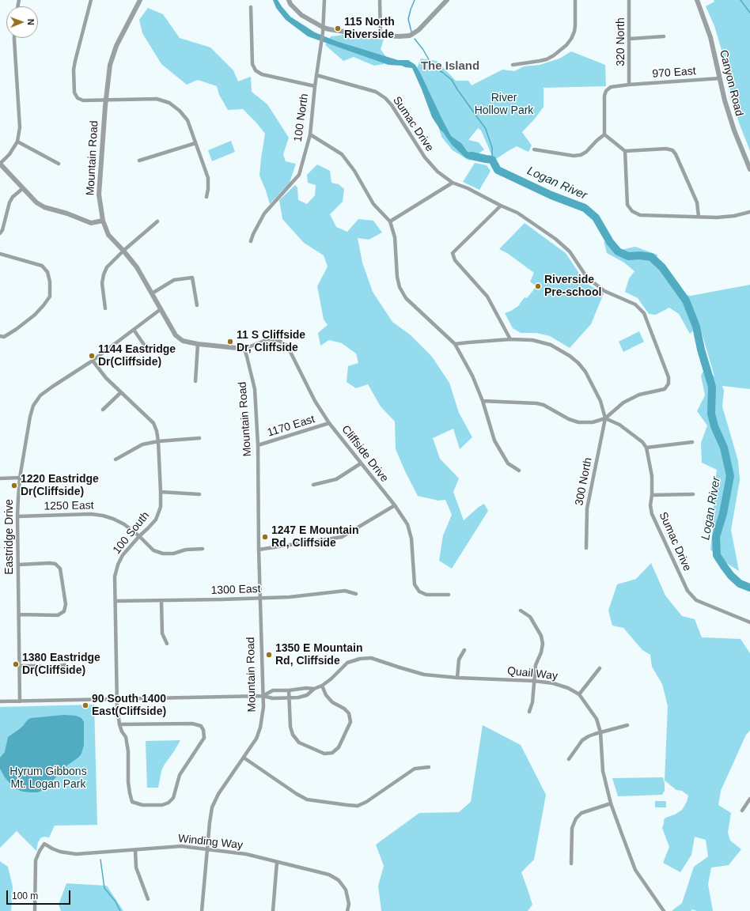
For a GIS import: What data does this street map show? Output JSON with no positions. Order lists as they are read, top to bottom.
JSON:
{
  "streets": {
    "street": [
      "320 North",
      "970 East",
      "Canyon Road",
      "100 North",
      "Sumac Drive",
      "Mountain Road",
      "1170 East",
      "Cliffside Drive",
      "300 North",
      "1250 East",
      "100 South",
      "Eastridge Drive",
      "1300 East",
      "Quail Way",
      "Winding Way"
    ]
  },
  "crossings": [
    ["320 North", "970 East"],
    ["970 East", "Canyon Road"],
    ["100 North", "Sumac Drive"],
    ["Sumac Drive", "300 North"],
    ["Mountain Road", "1170 East"],
    ["Mountain Road", "Cliffside Drive"],
    ["Mountain Road", "Eastridge Drive"],
    ["Mountain Road", "1300 East"],
    ["Mountain Road", "Quail Way"],
    ["Mountain Road", "Winding Way"],
    ["1170 East", "Cliffside Drive"],
    ["1250 East", "100 South"],
    ["1250 East", "Eastridge Drive"],
    ["100 South", "Eastridge Drive"],
    ["100 South", "1300 East"]
  ],
  "districts": ["The Island"],
  "water": ["Logan River"],
  "parks": ["River Hollow Park", "Hyrum Gibbons Mt. Logan Park"],
  "places": [
    "115 North Riverside",
    "Riverside Pre-school",
    "11 S Cliffside Dr, Cliffside",
    "1144 Eastridge Dr(Cliffside)",
    "1220 Eastridge Dr(Cliffside)",
    "1247 E Mountain Rd, Cliffside",
    "1350 E Mountain Rd, Cliffside",
    "1380 Eastridge Dr(Cliffside)",
    "90 South 1400 East(Cliffside)"
  ],
  "scale_bar": "100 m",
  "north": "right"
}
